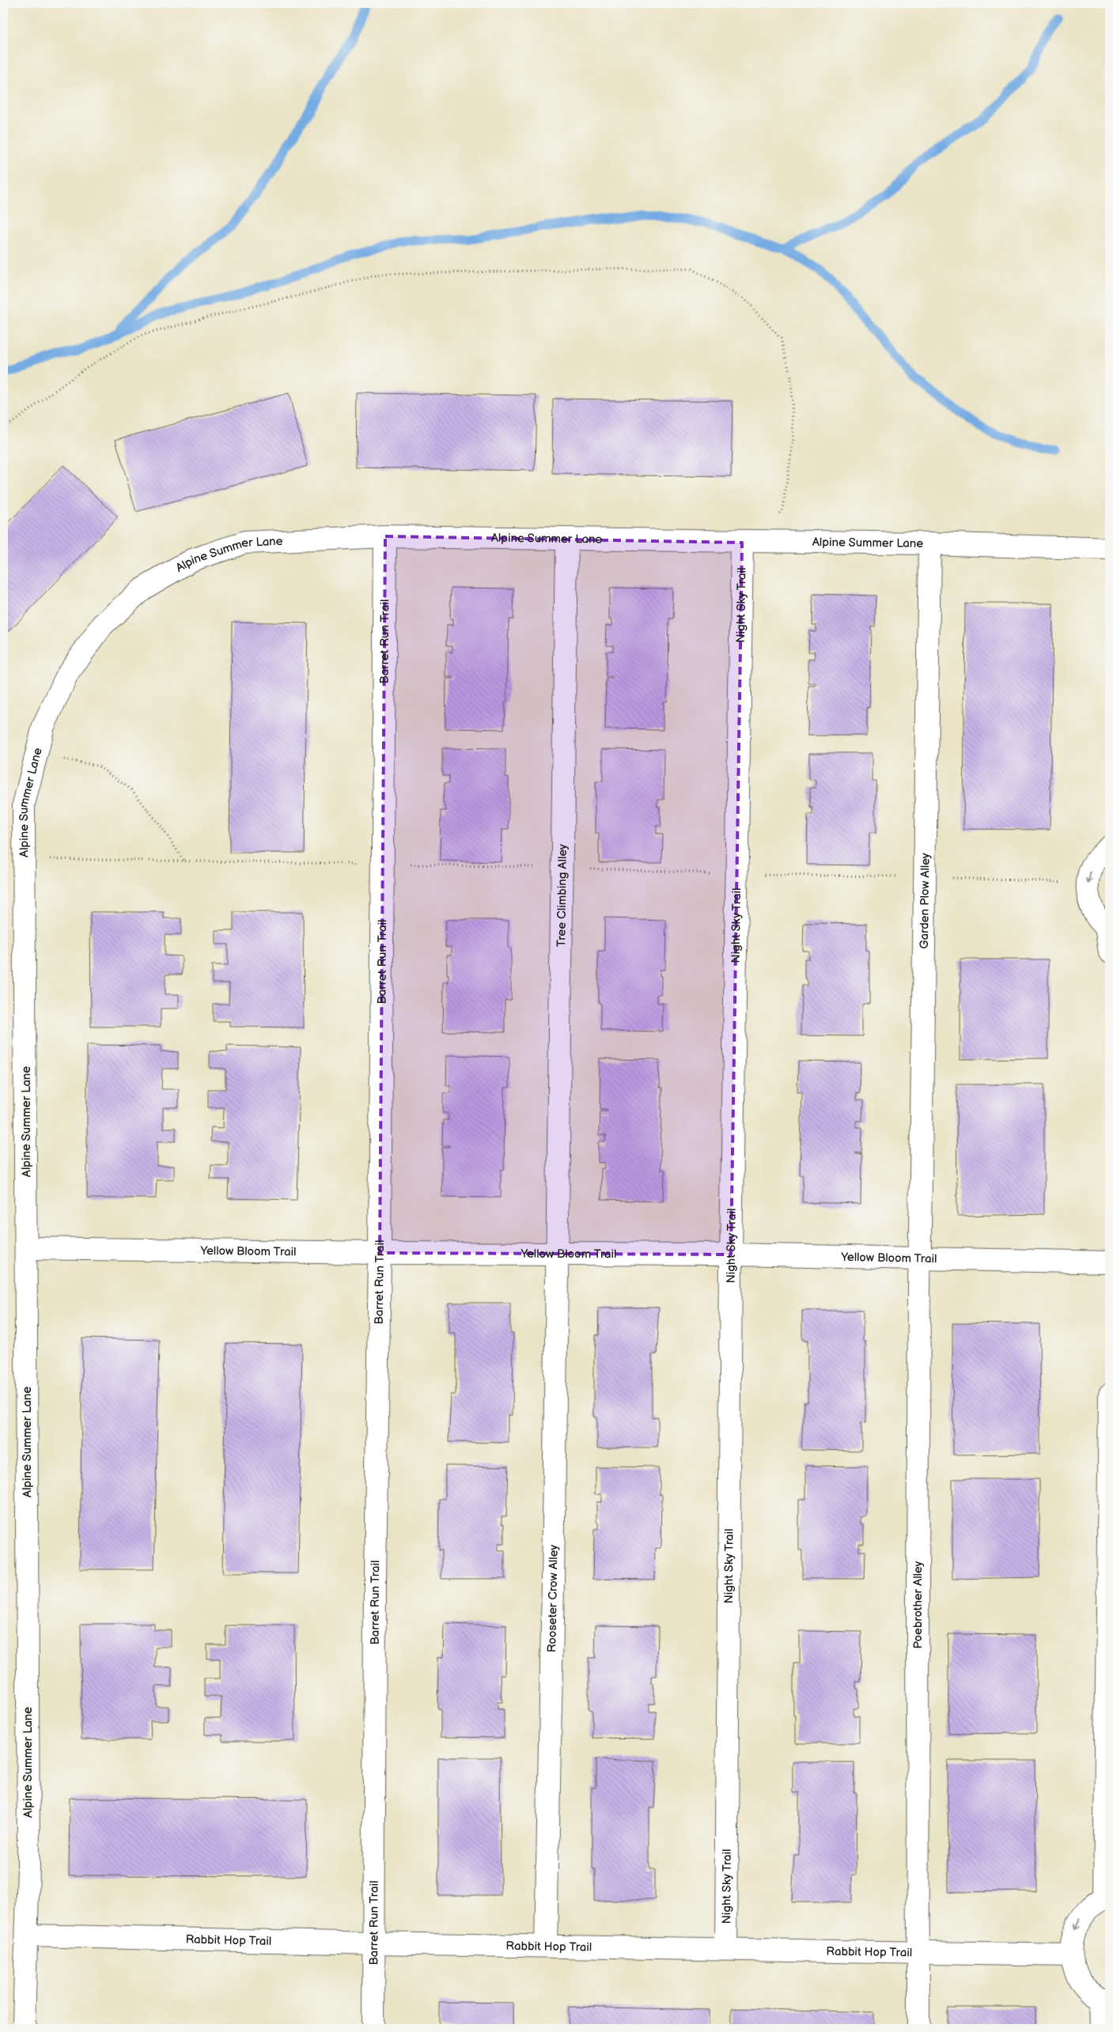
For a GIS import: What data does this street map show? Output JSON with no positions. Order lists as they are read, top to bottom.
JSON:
{
  "streets": {
    "street": [
      "Alpine Summer Lane",
      "Night Sky Trail",
      "Barret Run Trail",
      "Tree Climbing Alley",
      "Garden Plow Alley",
      "Yellow Bloom Trail",
      "Rooseter Crow Alley",
      "Poebrother Alley",
      "Rabbit Hop Trail"
    ]
  },
  "crossings": [
    ["Alpine Summer Lane", "Night Sky Trail"],
    ["Alpine Summer Lane", "Barret Run Trail"],
    ["Alpine Summer Lane", "Tree Climbing Alley"],
    ["Alpine Summer Lane", "Garden Plow Alley"],
    ["Alpine Summer Lane", "Yellow Bloom Trail"],
    ["Alpine Summer Lane", "Rabbit Hop Trail"],
    ["Night Sky Trail", "Yellow Bloom Trail"],
    ["Night Sky Trail", "Rabbit Hop Trail"],
    ["Barret Run Trail", "Yellow Bloom Trail"],
    ["Barret Run Trail", "Rabbit Hop Trail"],
    ["Tree Climbing Alley", "Yellow Bloom Trail"],
    ["Tree Climbing Alley", "Rooseter Crow Alley"],
    ["Garden Plow Alley", "Yellow Bloom Trail"],
    ["Garden Plow Alley", "Poebrother Alley"],
    ["Yellow Bloom Trail", "Rooseter Crow Alley"],
    ["Yellow Bloom Trail", "Poebrother Alley"],
    ["Rooseter Crow Alley", "Rabbit Hop Trail"],
    ["Poebrother Alley", "Rabbit Hop Trail"]
  ]
}
